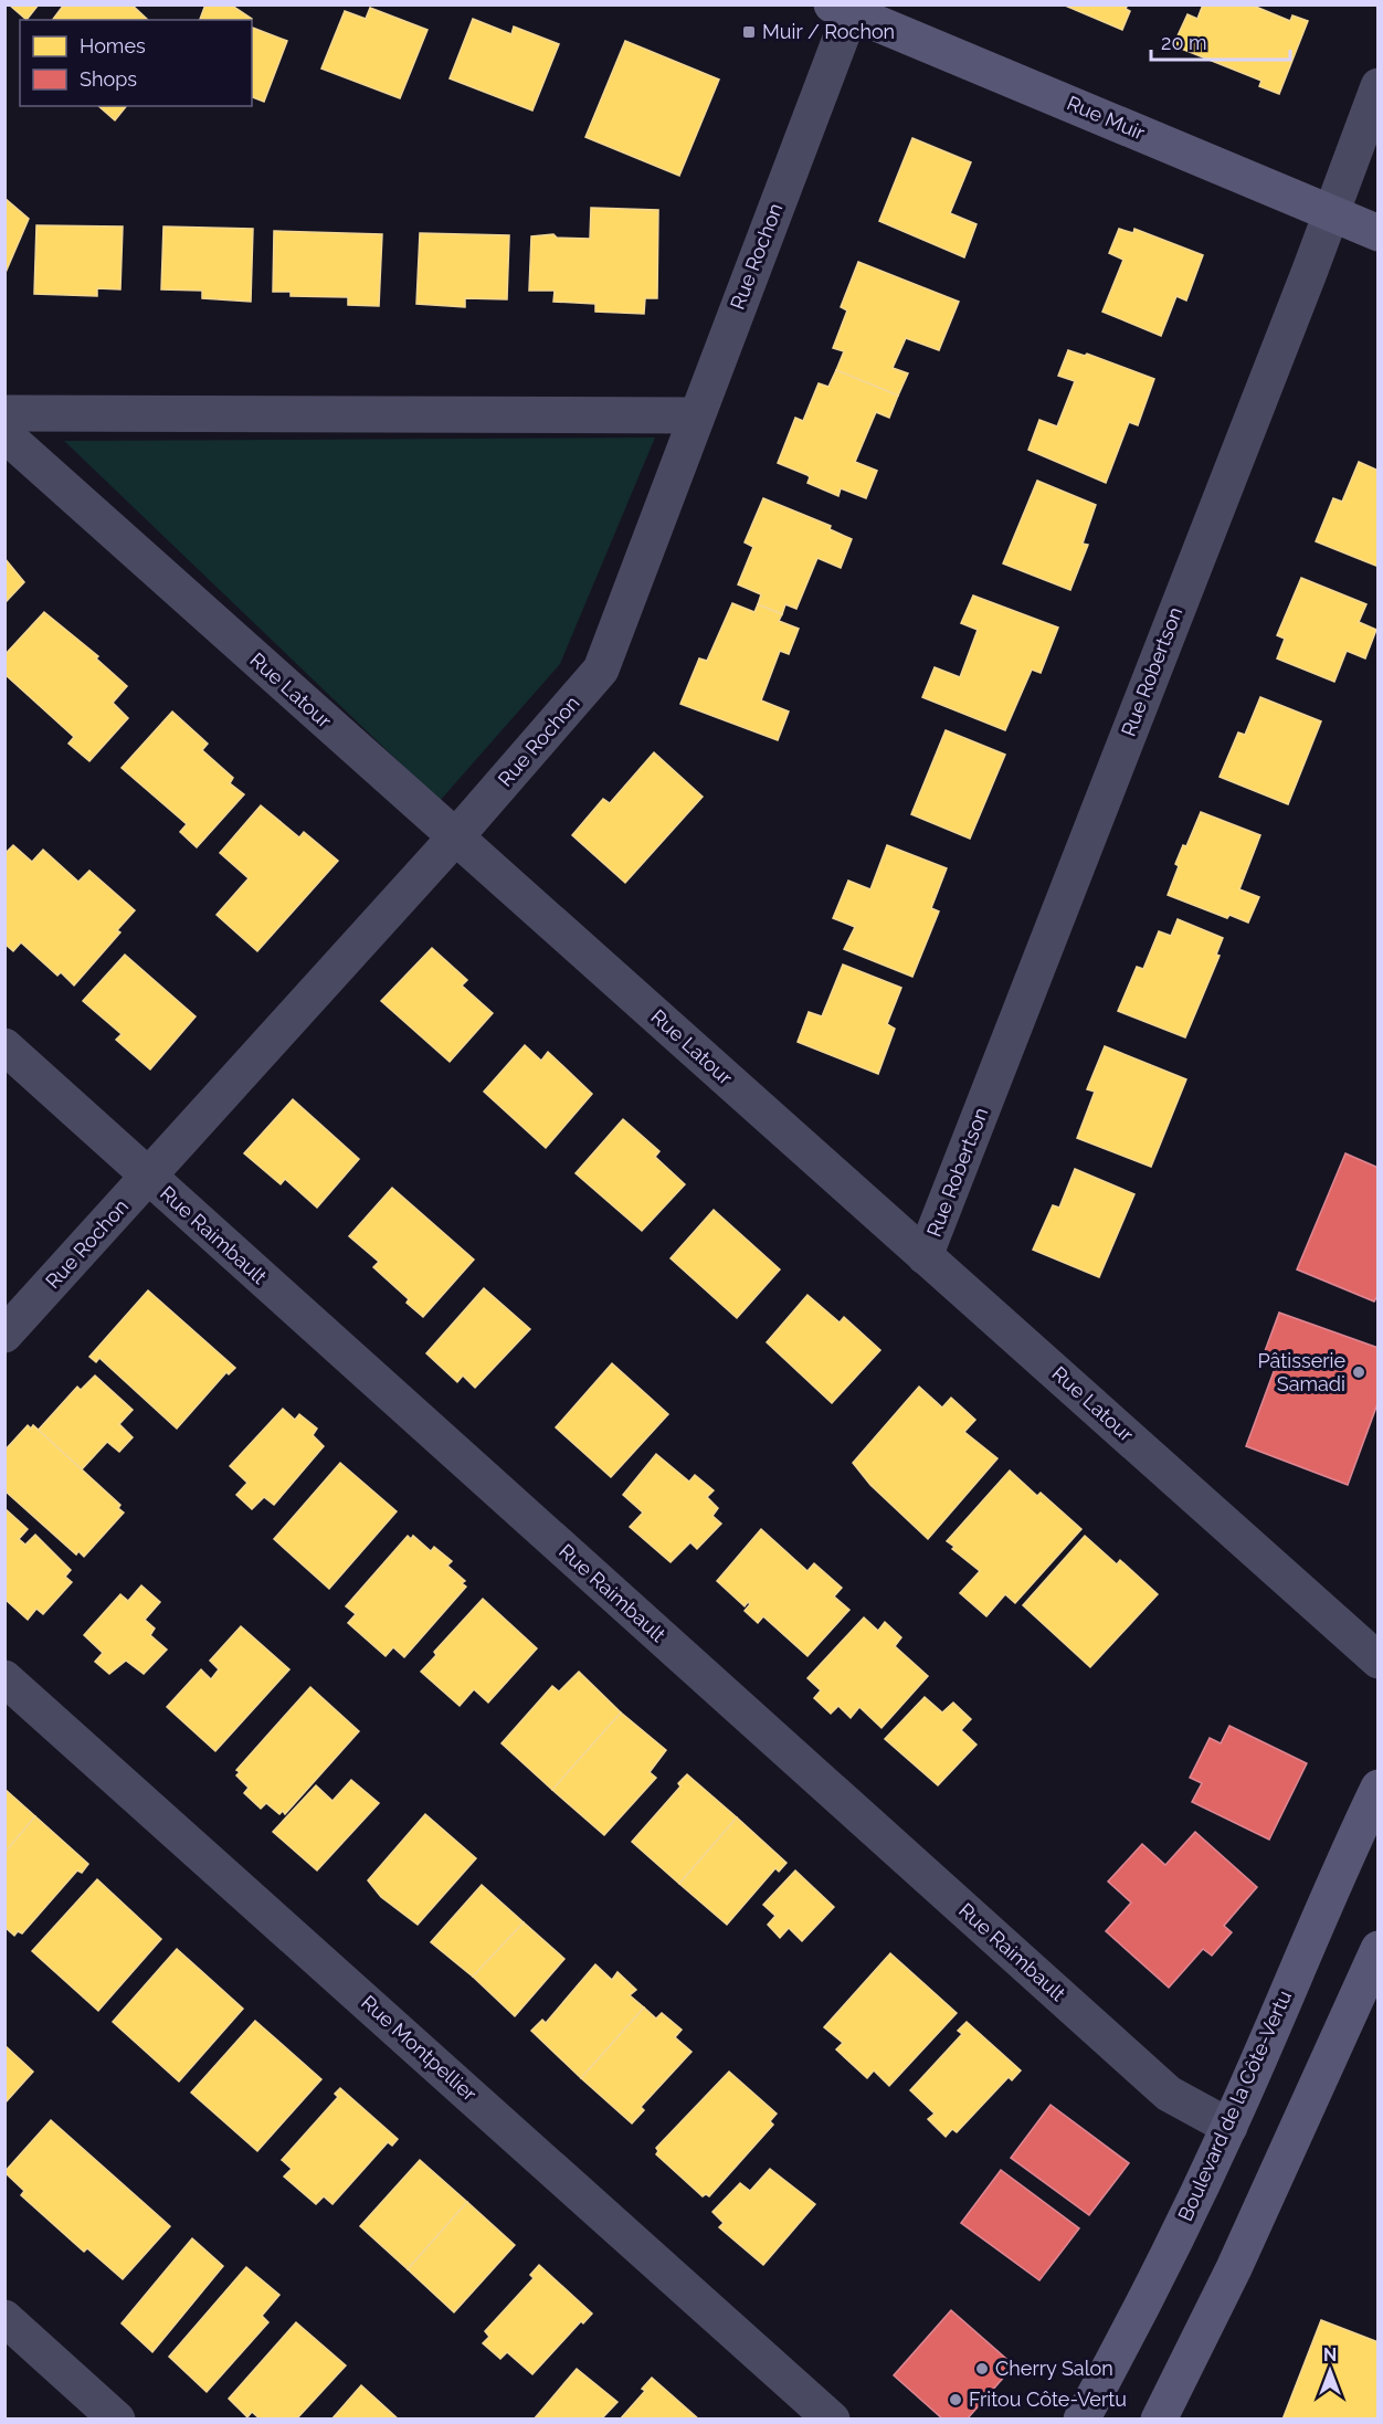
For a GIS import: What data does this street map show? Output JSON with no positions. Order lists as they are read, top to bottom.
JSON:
{
  "streets": {
    "main road": ["Rue Muir", "Boulevard de la Côte-Vertu"],
    "street": [
      "Rue Rochon",
      "Rue Robertson",
      "Rue Latour",
      "Rue Raimbault",
      "Rue Montpellier"
    ]
  },
  "crossings": [
    ["Rue Muir", "Rue Rochon"],
    ["Rue Muir", "Rue Robertson"],
    ["Rue Rochon", "Rue Latour"],
    ["Rue Rochon", "Rue Raimbault"],
    ["Rue Robertson", "Rue Latour"],
    ["Rue Raimbault", "Boulevard de la Côte-Vertu"]
  ],
  "places": {
    "transit": ["Muir / Rochon"],
    "other": ["Pâtisserie Samadi", "Cherry Salon", "Fritou Côte-Vertu"]
  },
  "legend": ["Homes", "Shops"],
  "scale_bar": "20 m",
  "north": "top"
}
